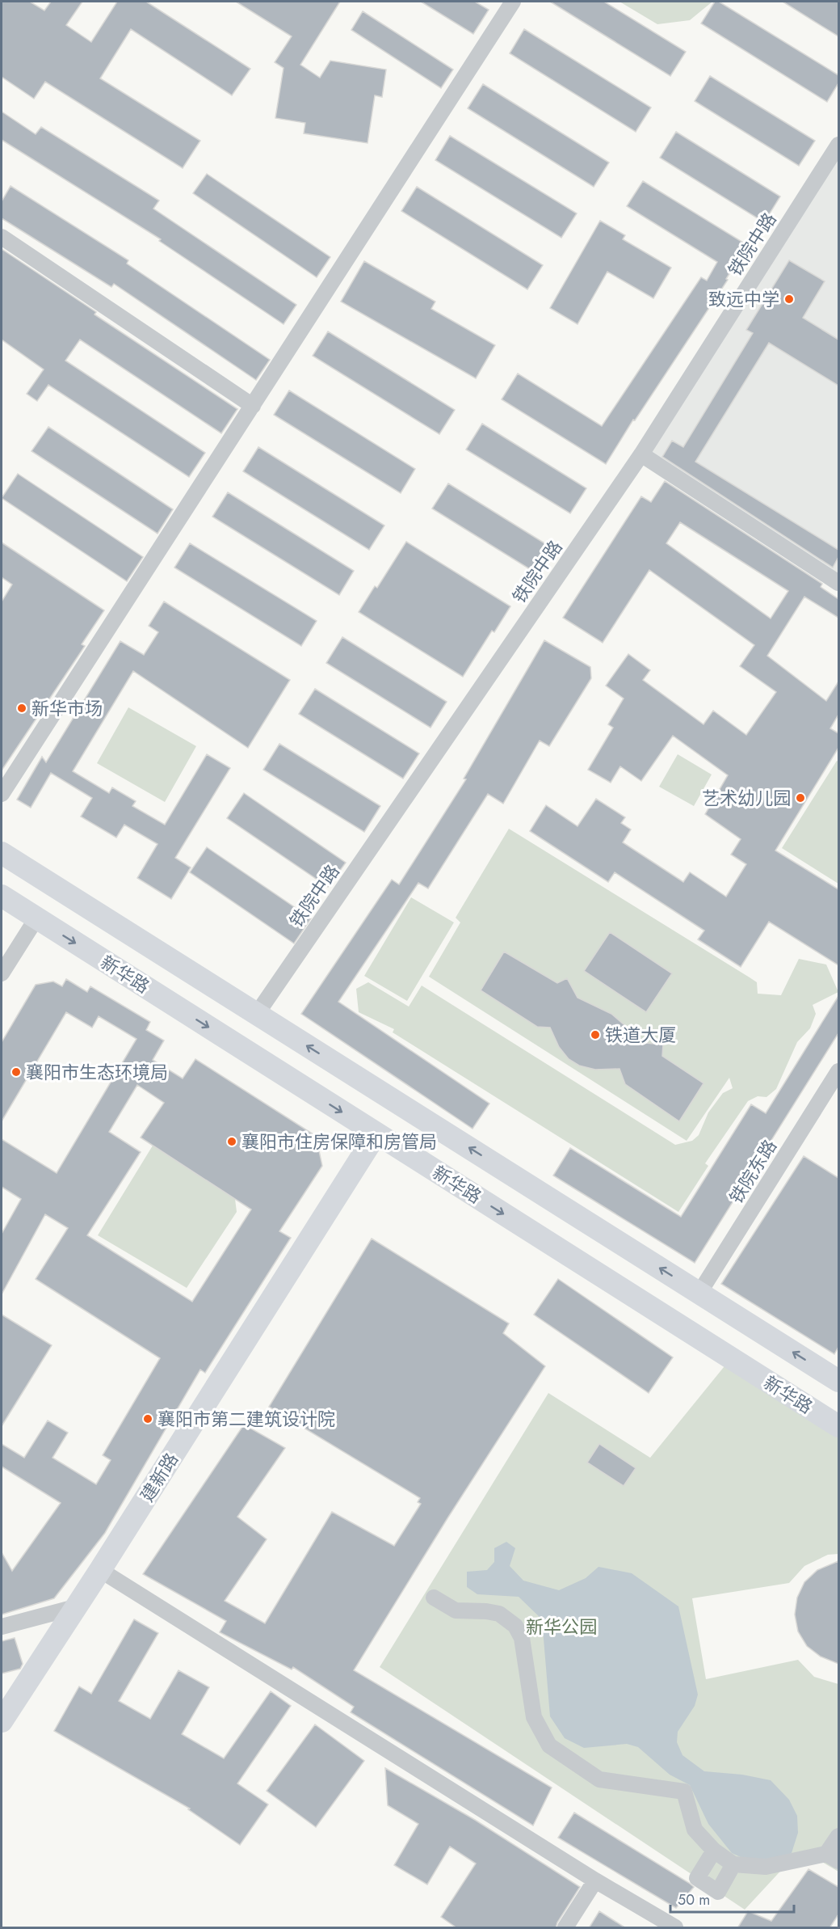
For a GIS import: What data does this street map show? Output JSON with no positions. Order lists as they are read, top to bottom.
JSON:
{
  "streets": {
    "main road": ["新华路", "建新路"],
    "street": ["铁院中路", "铁院东路"]
  },
  "crossings": [
    ["铁院中路", "新华路"],
    ["新华路", "铁院东路"],
    ["新华路", "建新路"]
  ],
  "parks": ["新华公园"],
  "places": [
    "致远中学",
    "新华市场",
    "艺术幼儿园",
    "铁道大厦",
    "襄阳市生态环境局",
    "襄阳市住房保障和房管局",
    "襄阳市第二建筑设计院"
  ],
  "scale_bar": "50 m"
}
